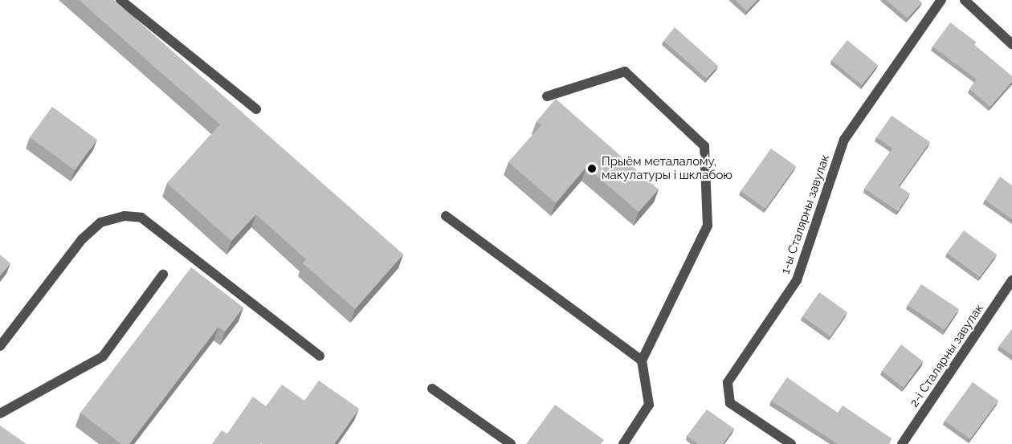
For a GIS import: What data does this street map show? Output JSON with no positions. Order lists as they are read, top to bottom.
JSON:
{
  "streets": {
    "street": ["1-ы Сталярны завулак", "2-і Сталярны завулак"]
  },
  "places": ["Прыём металалому, макулатуры і шклабою"]
}
